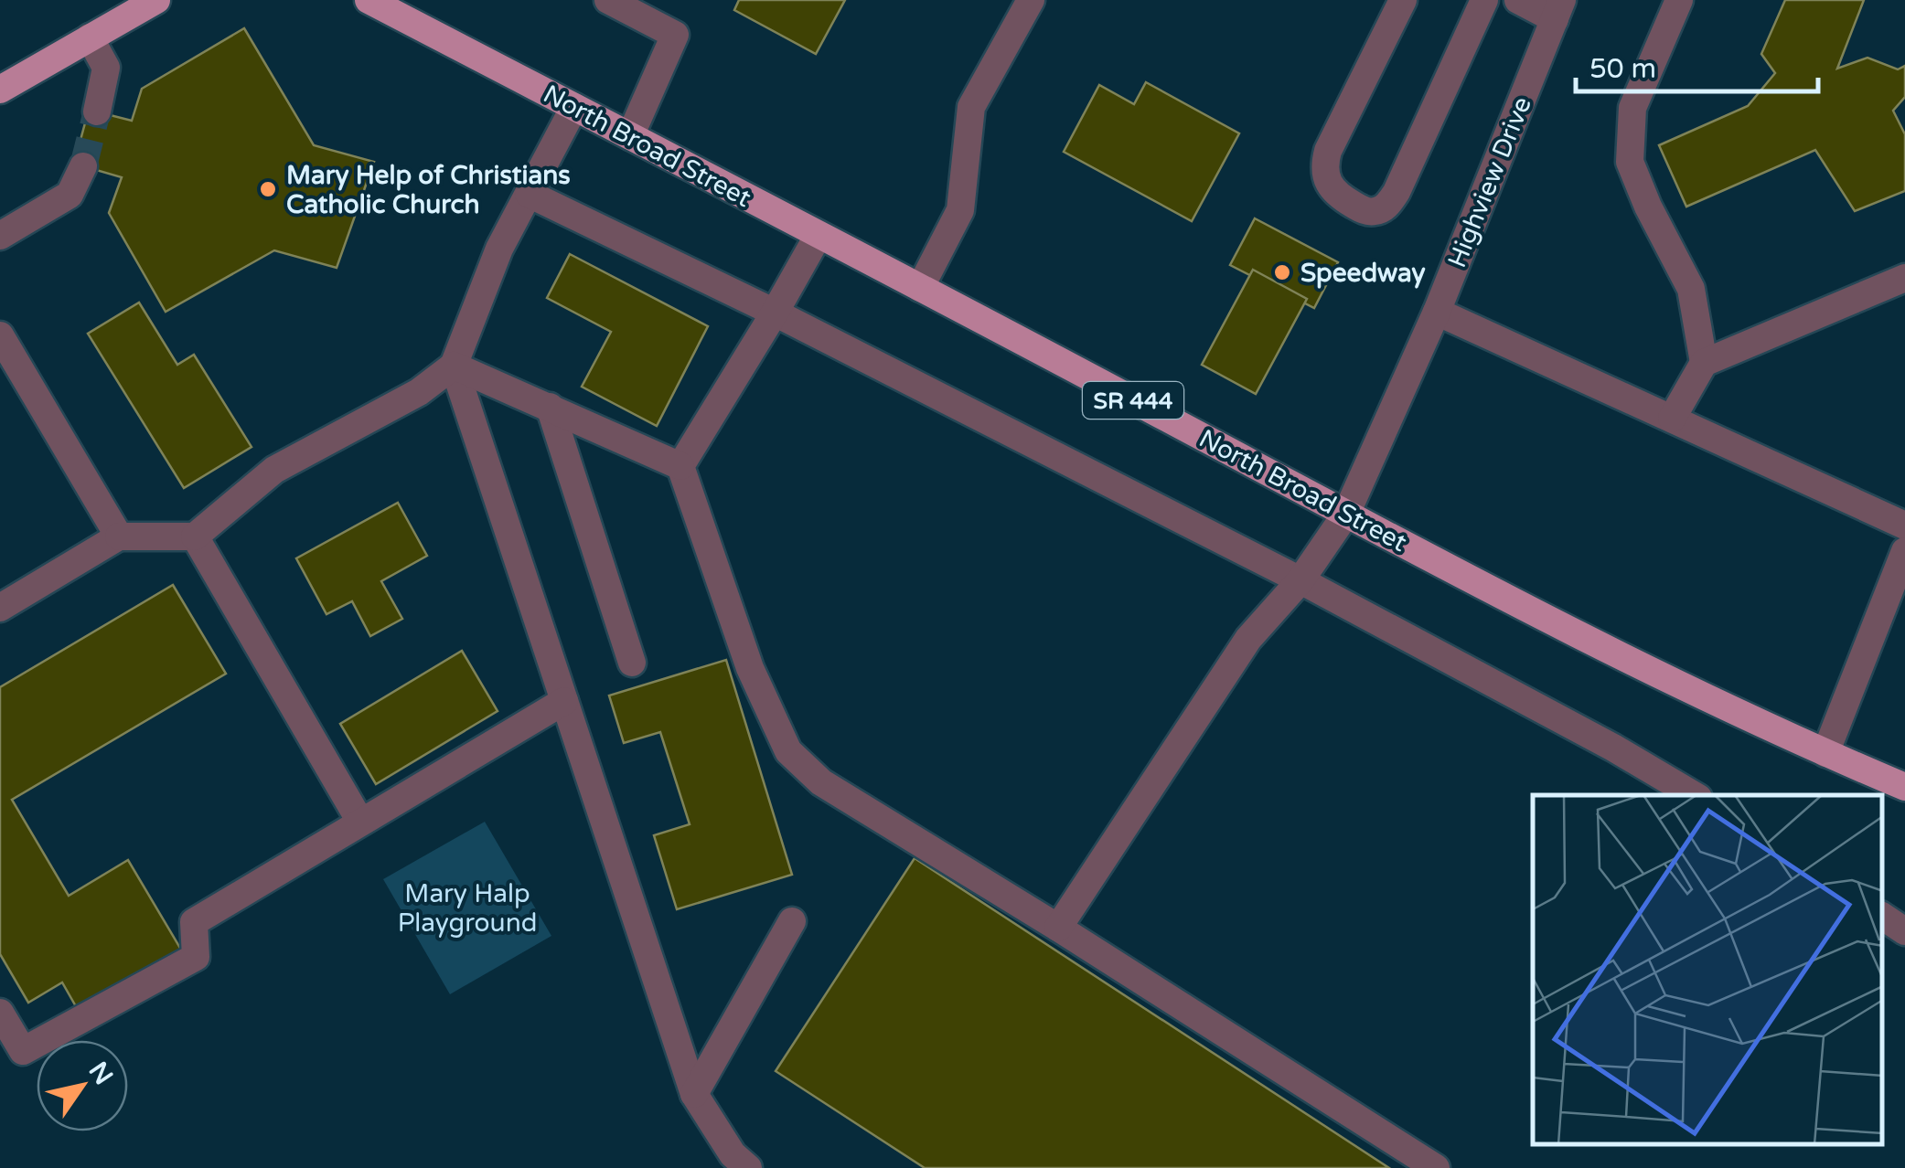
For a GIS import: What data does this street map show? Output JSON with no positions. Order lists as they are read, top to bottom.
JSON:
{
  "streets": {
    "main road": ["North Broad Street", "SR 444"],
    "street": ["Highview Drive"]
  },
  "crossings": [
    ["North Broad Street", "Highview Drive"]
  ],
  "parks": ["Mary Halp Playground"],
  "places": ["Mary Help of Christians Catholic Church", "Speedway"],
  "scale_bar": "50 m",
  "north": "top right"
}
